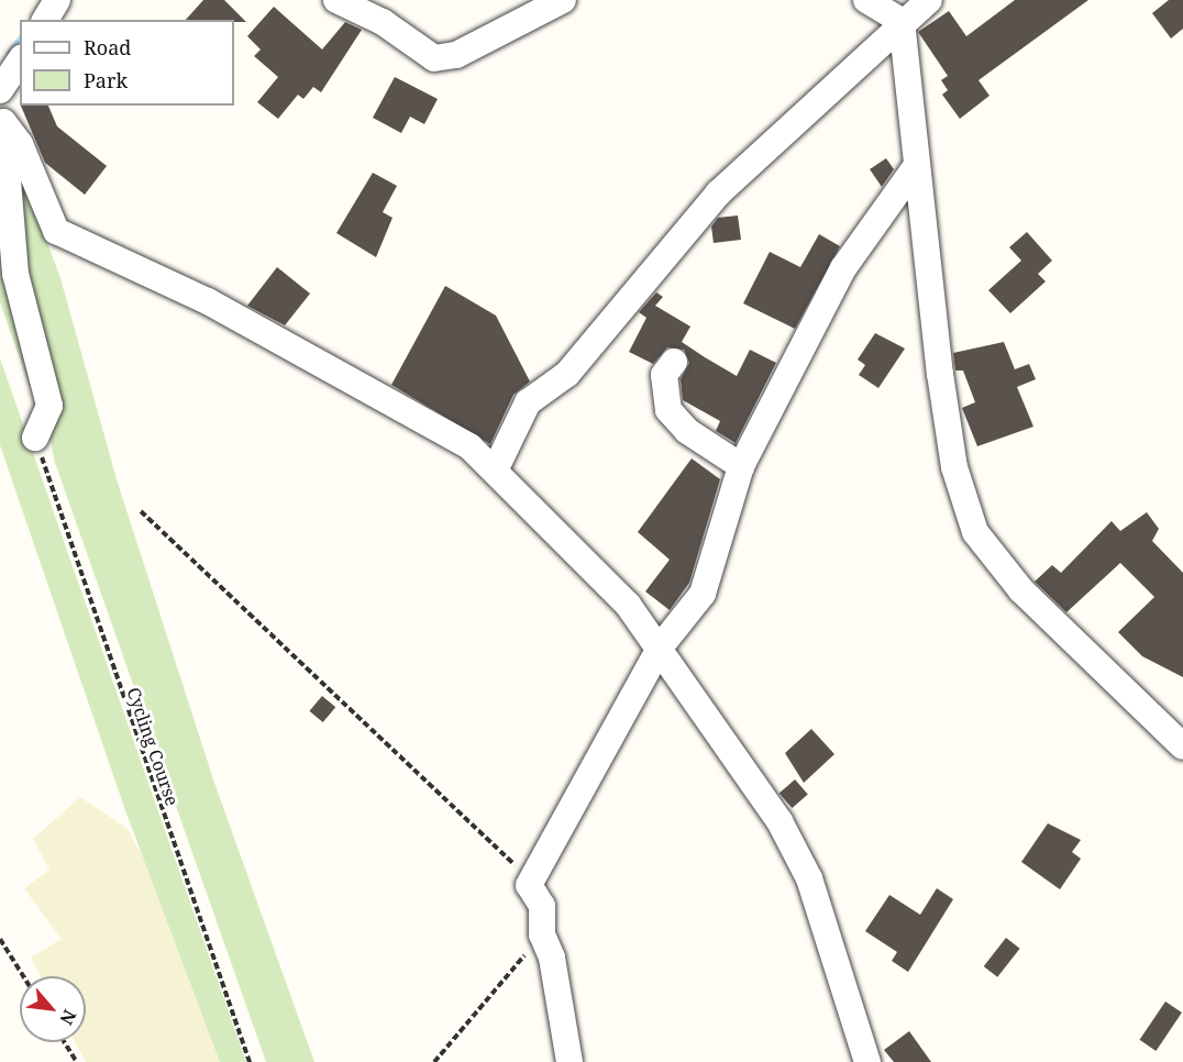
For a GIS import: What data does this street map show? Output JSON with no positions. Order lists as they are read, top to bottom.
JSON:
{
  "streets": {
    "path": ["Cycling Course"]
  },
  "legend": ["Road", "Park"],
  "north": "bottom right"
}
